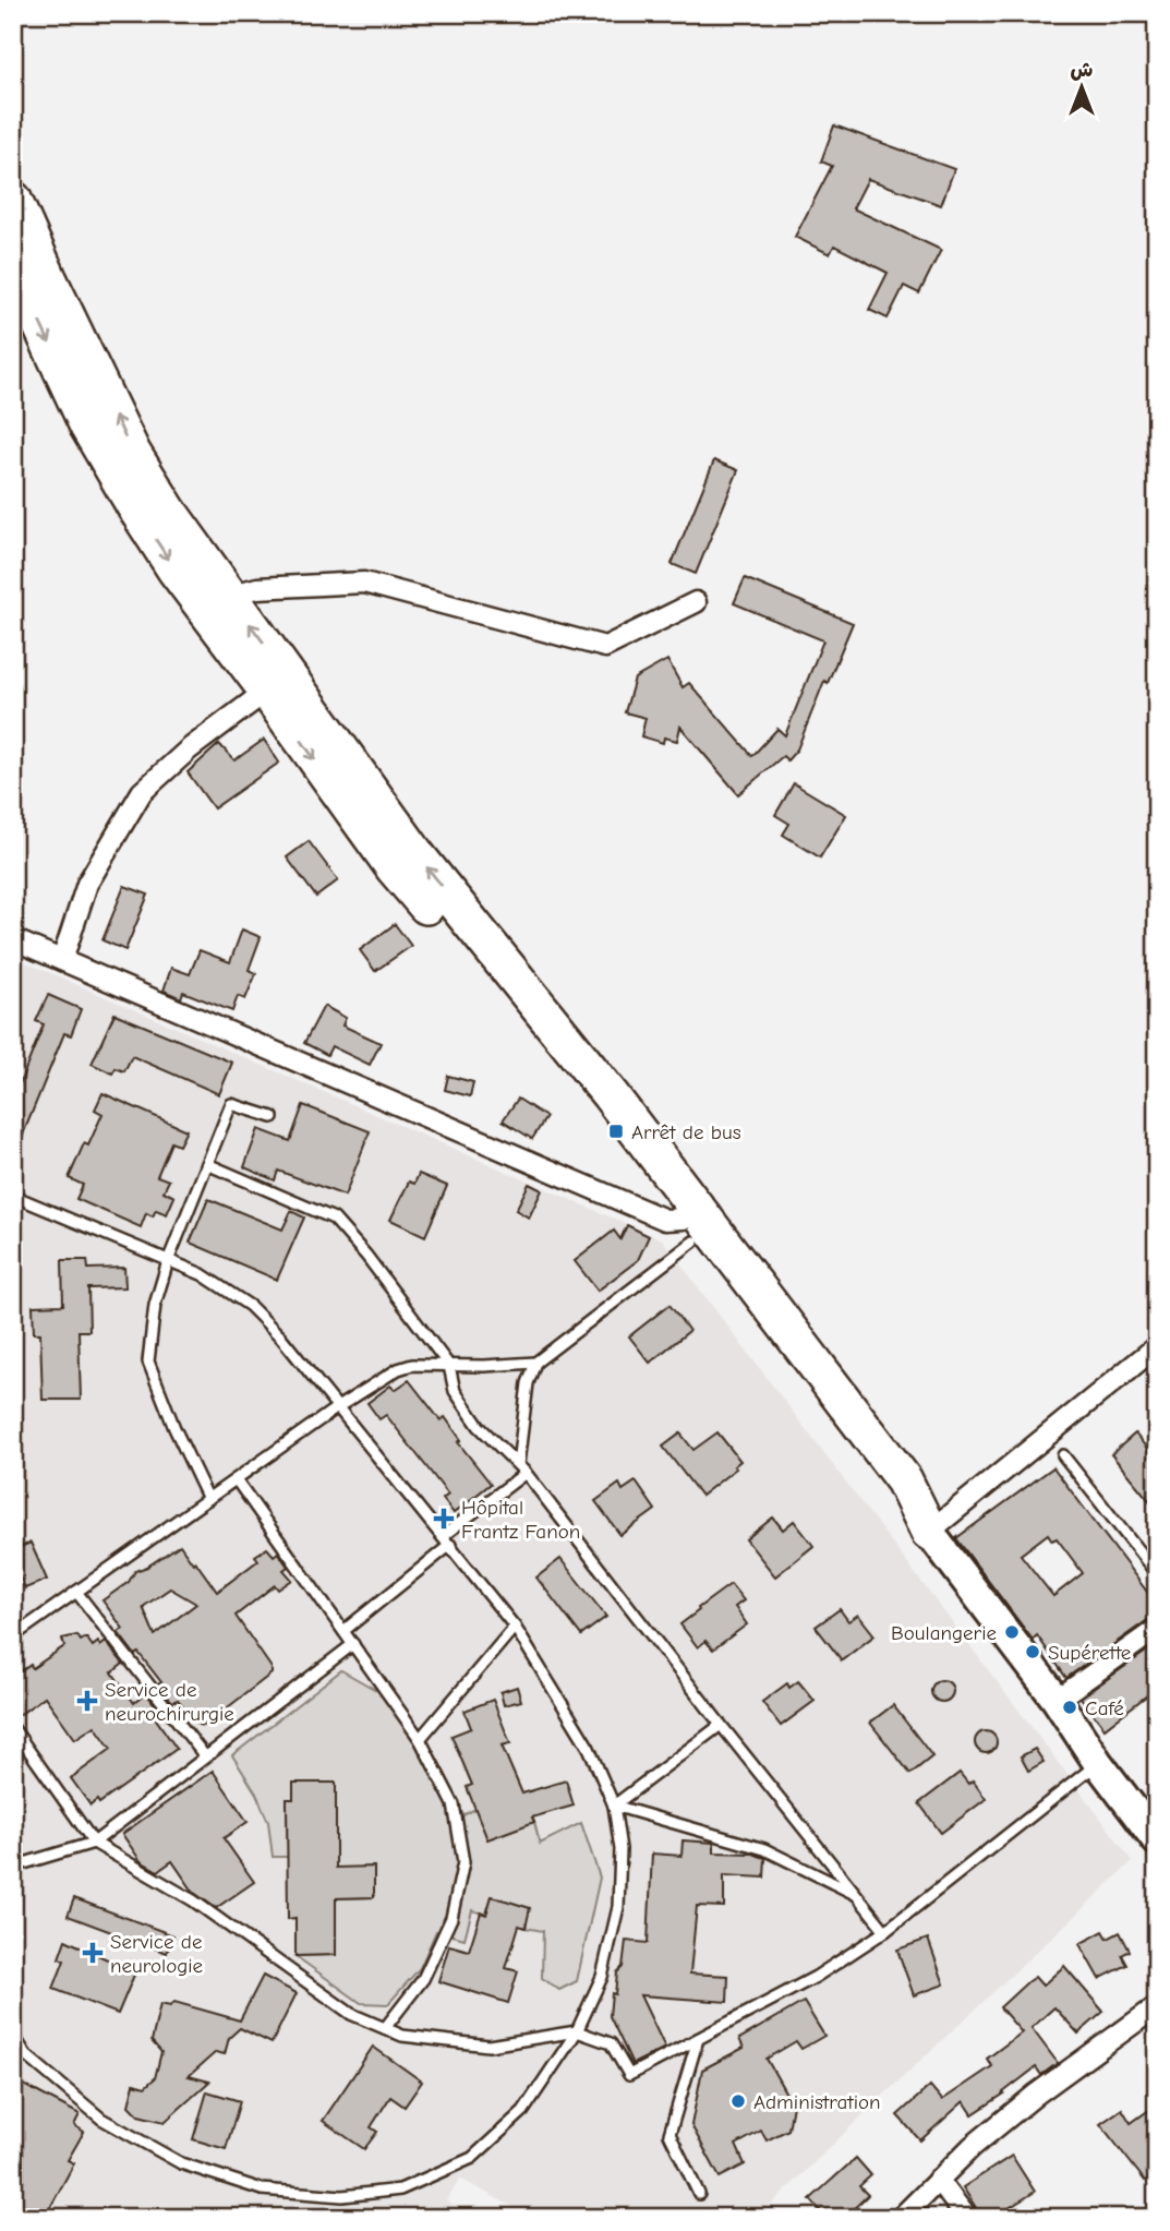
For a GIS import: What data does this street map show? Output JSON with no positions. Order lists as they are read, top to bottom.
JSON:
{
  "places": {
    "transit": ["Arrêt de bus"],
    "health": ["Hôpital Frantz Fanon", "Service de neurochirurgie", "Service de neurologie"],
    "other": [
      "Boulangerie",
      "Supérette",
      "Café",
      "Administration"
    ]
  },
  "north": "top"
}
